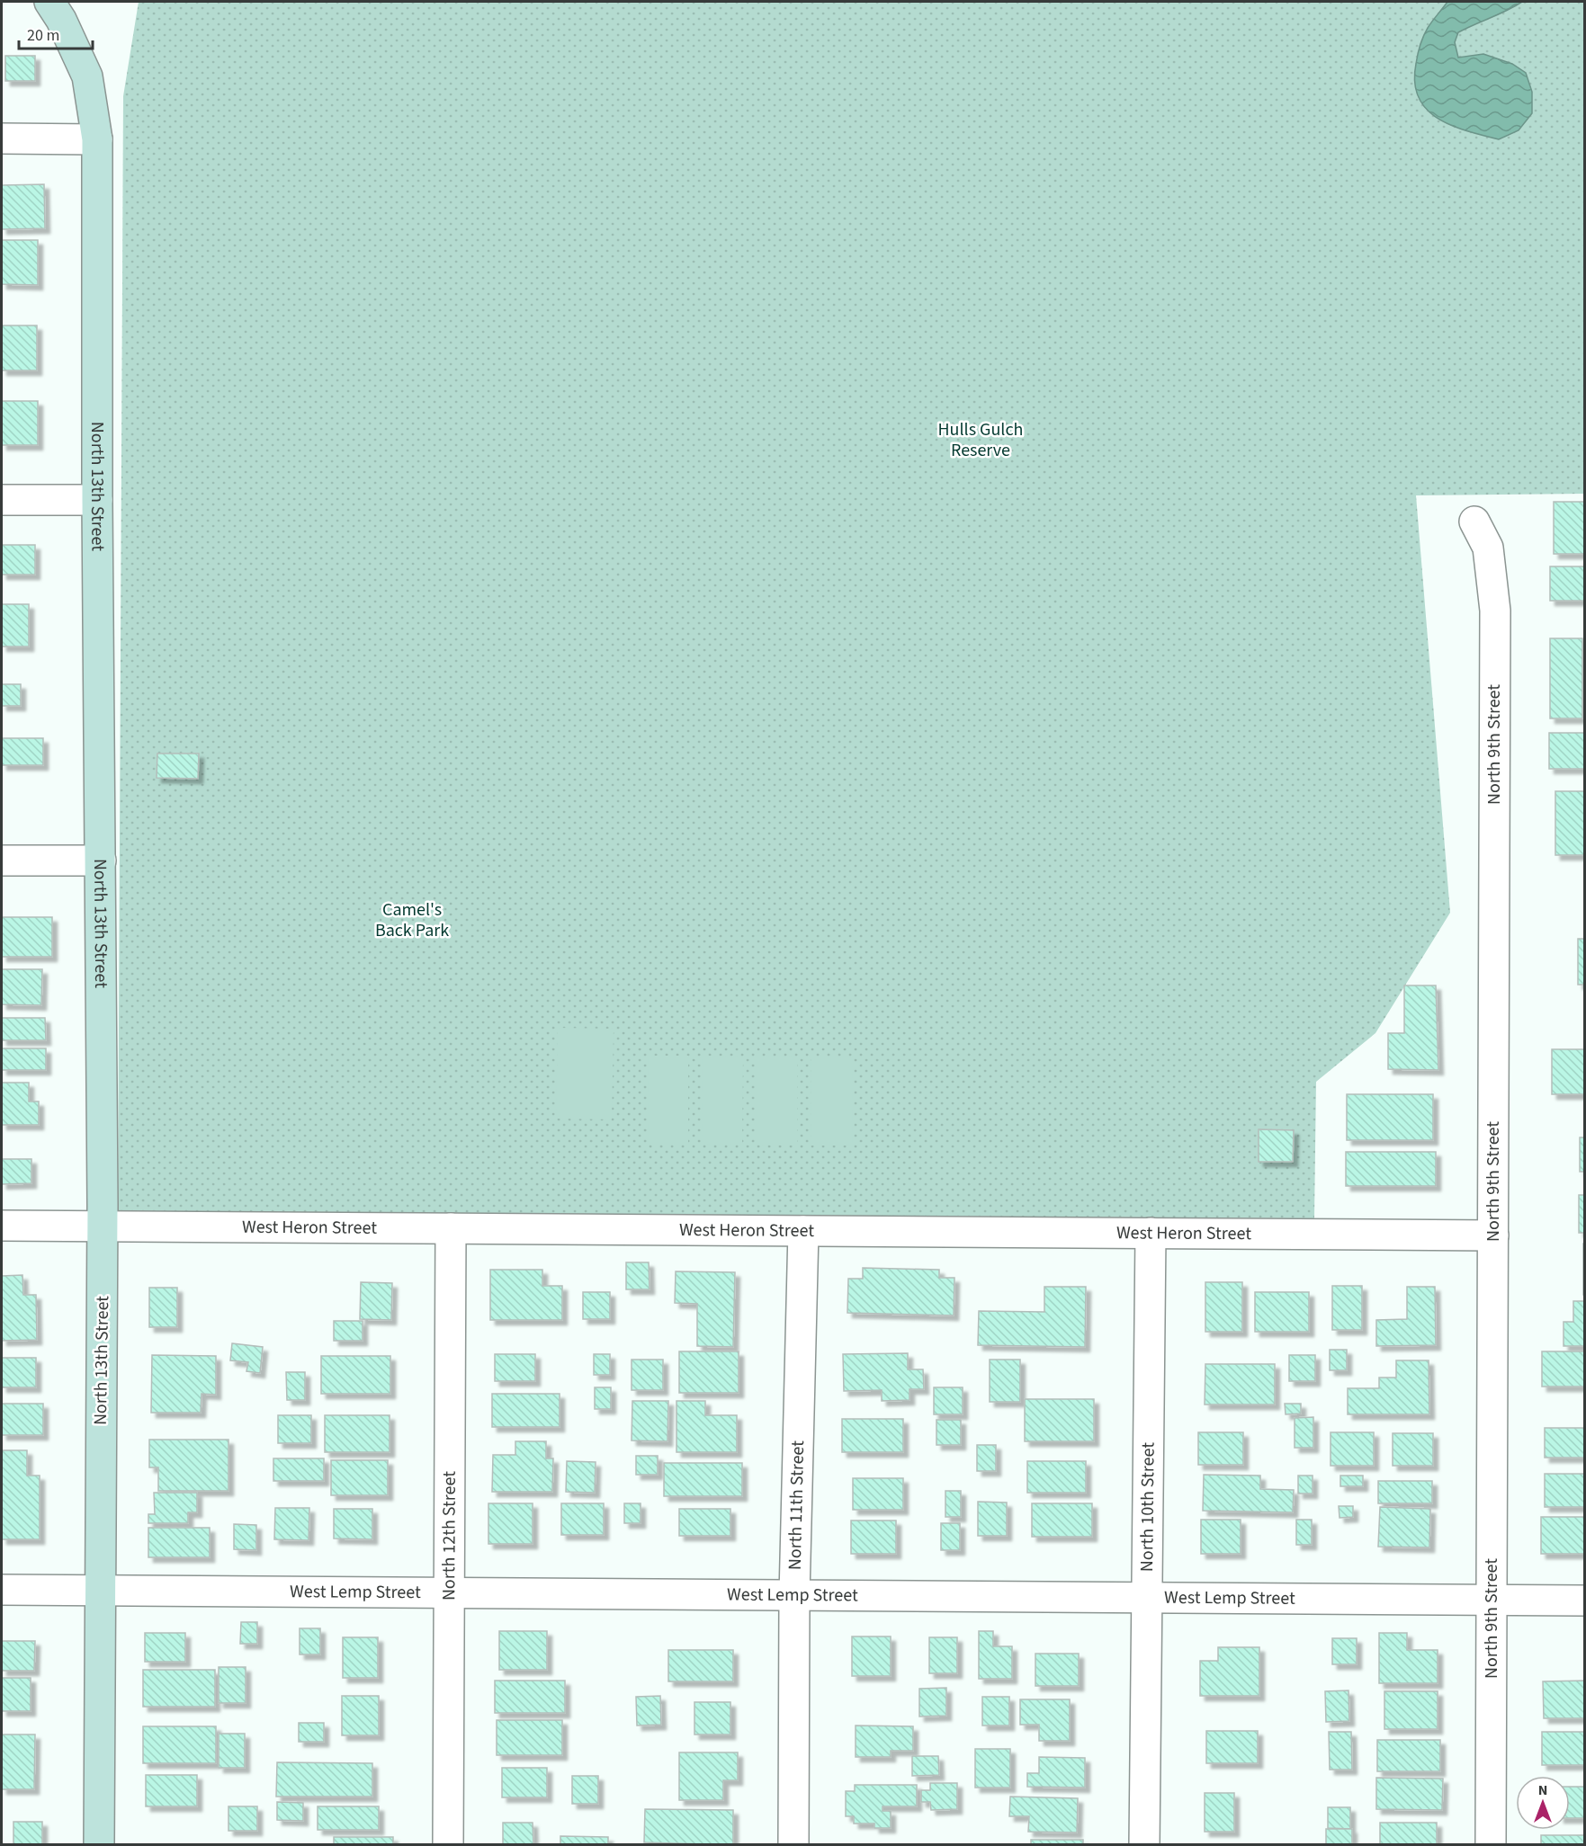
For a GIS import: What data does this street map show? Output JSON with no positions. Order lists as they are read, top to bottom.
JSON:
{
  "streets": {
    "street": [
      "North 13th Street",
      "North 9th Street",
      "West Heron Street",
      "North 11th Street",
      "North 10th Street",
      "North 12th Street",
      "West Lemp Street"
    ]
  },
  "crossings": [
    ["North 13th Street", "West Heron Street"],
    ["North 13th Street", "West Lemp Street"],
    ["North 9th Street", "West Heron Street"],
    ["North 9th Street", "West Lemp Street"],
    ["West Heron Street", "North 11th Street"],
    ["West Heron Street", "North 10th Street"],
    ["West Heron Street", "North 12th Street"],
    ["North 11th Street", "West Lemp Street"],
    ["North 10th Street", "West Lemp Street"],
    ["North 12th Street", "West Lemp Street"]
  ],
  "parks": ["Hulls Gulch Reserve", "Camel's Back Park"],
  "scale_bar": "20 m",
  "north": "top"
}
